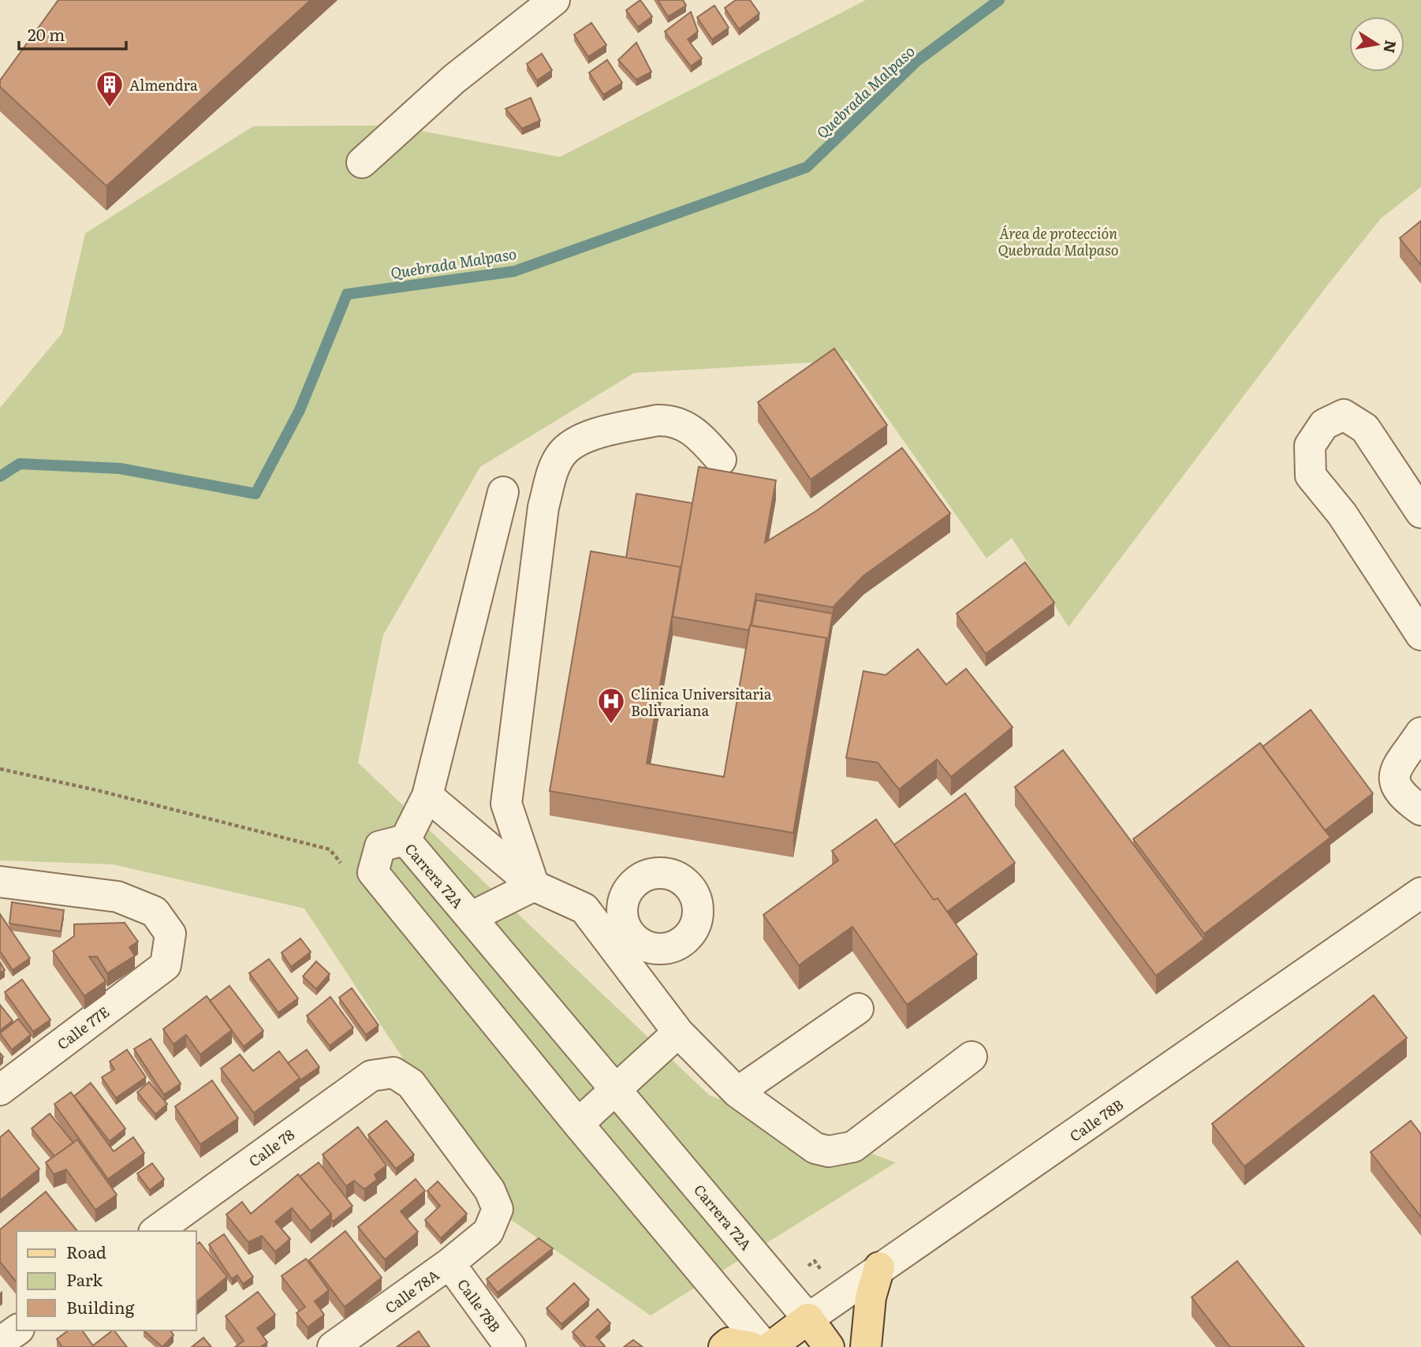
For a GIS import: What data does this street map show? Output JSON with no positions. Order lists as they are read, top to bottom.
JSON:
{
  "streets": {
    "main road": ["Carrera 72A", "Calle 78B"],
    "street": ["Calle 77E", "Calle 78", "Calle 78A"]
  },
  "crossings": [
    ["Carrera 72A", "Calle 78B"],
    ["Calle 78B", "Calle 78A"],
    ["Calle 78", "Calle 78A"]
  ],
  "water": ["Quebrada Malpaso"],
  "parks": ["Área de protección Quebrada Malpaso"],
  "places": {
    "building": ["Almendra"],
    "hospital": ["Clínica Universitaria Bolivariana"]
  },
  "legend": ["Road", "Park", "Building"],
  "scale_bar": "20 m",
  "north": "right"
}
